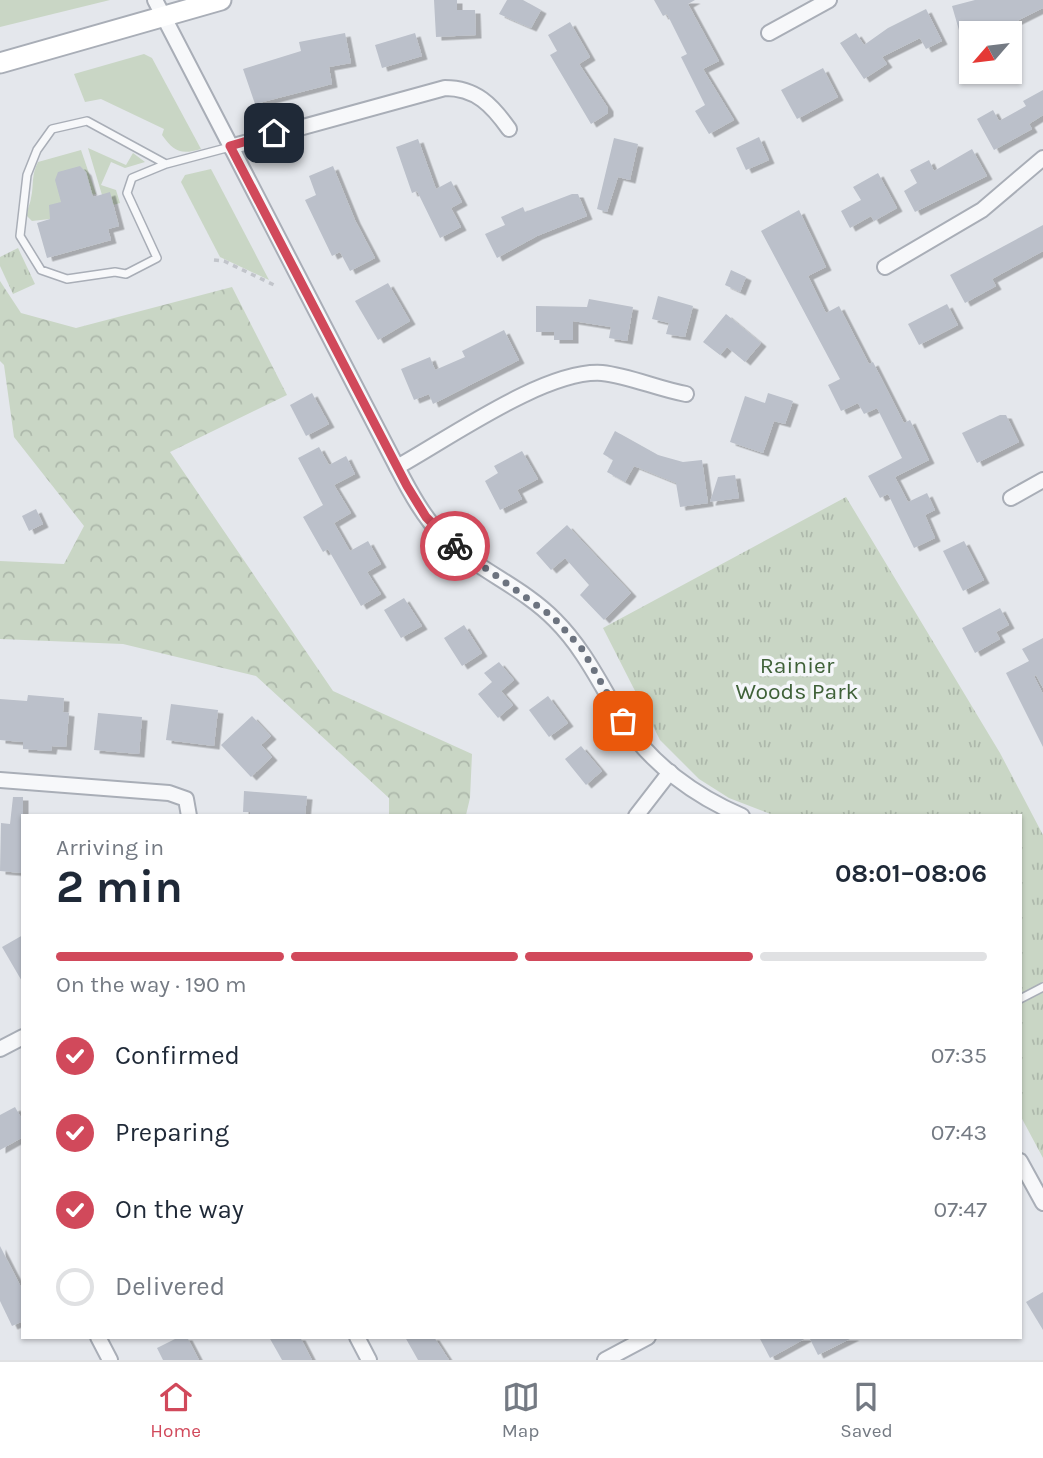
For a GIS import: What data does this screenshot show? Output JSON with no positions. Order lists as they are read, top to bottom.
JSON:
{
  "parks": ["Rainier Woods Park"],
  "north": "bottom left",
  "page": {
    "heading": ["2 min", "Arriving in", "08:01–08:06"],
    "bar": "On the way · 190 m",
    "list": [
      ["Confirmed", "07:35"],
      ["Preparing", "07:43"],
      ["On the way", "07:47"],
      "Delivered"
    ],
    "tabs": ["Home", "Map", "Saved"]
  }
}
